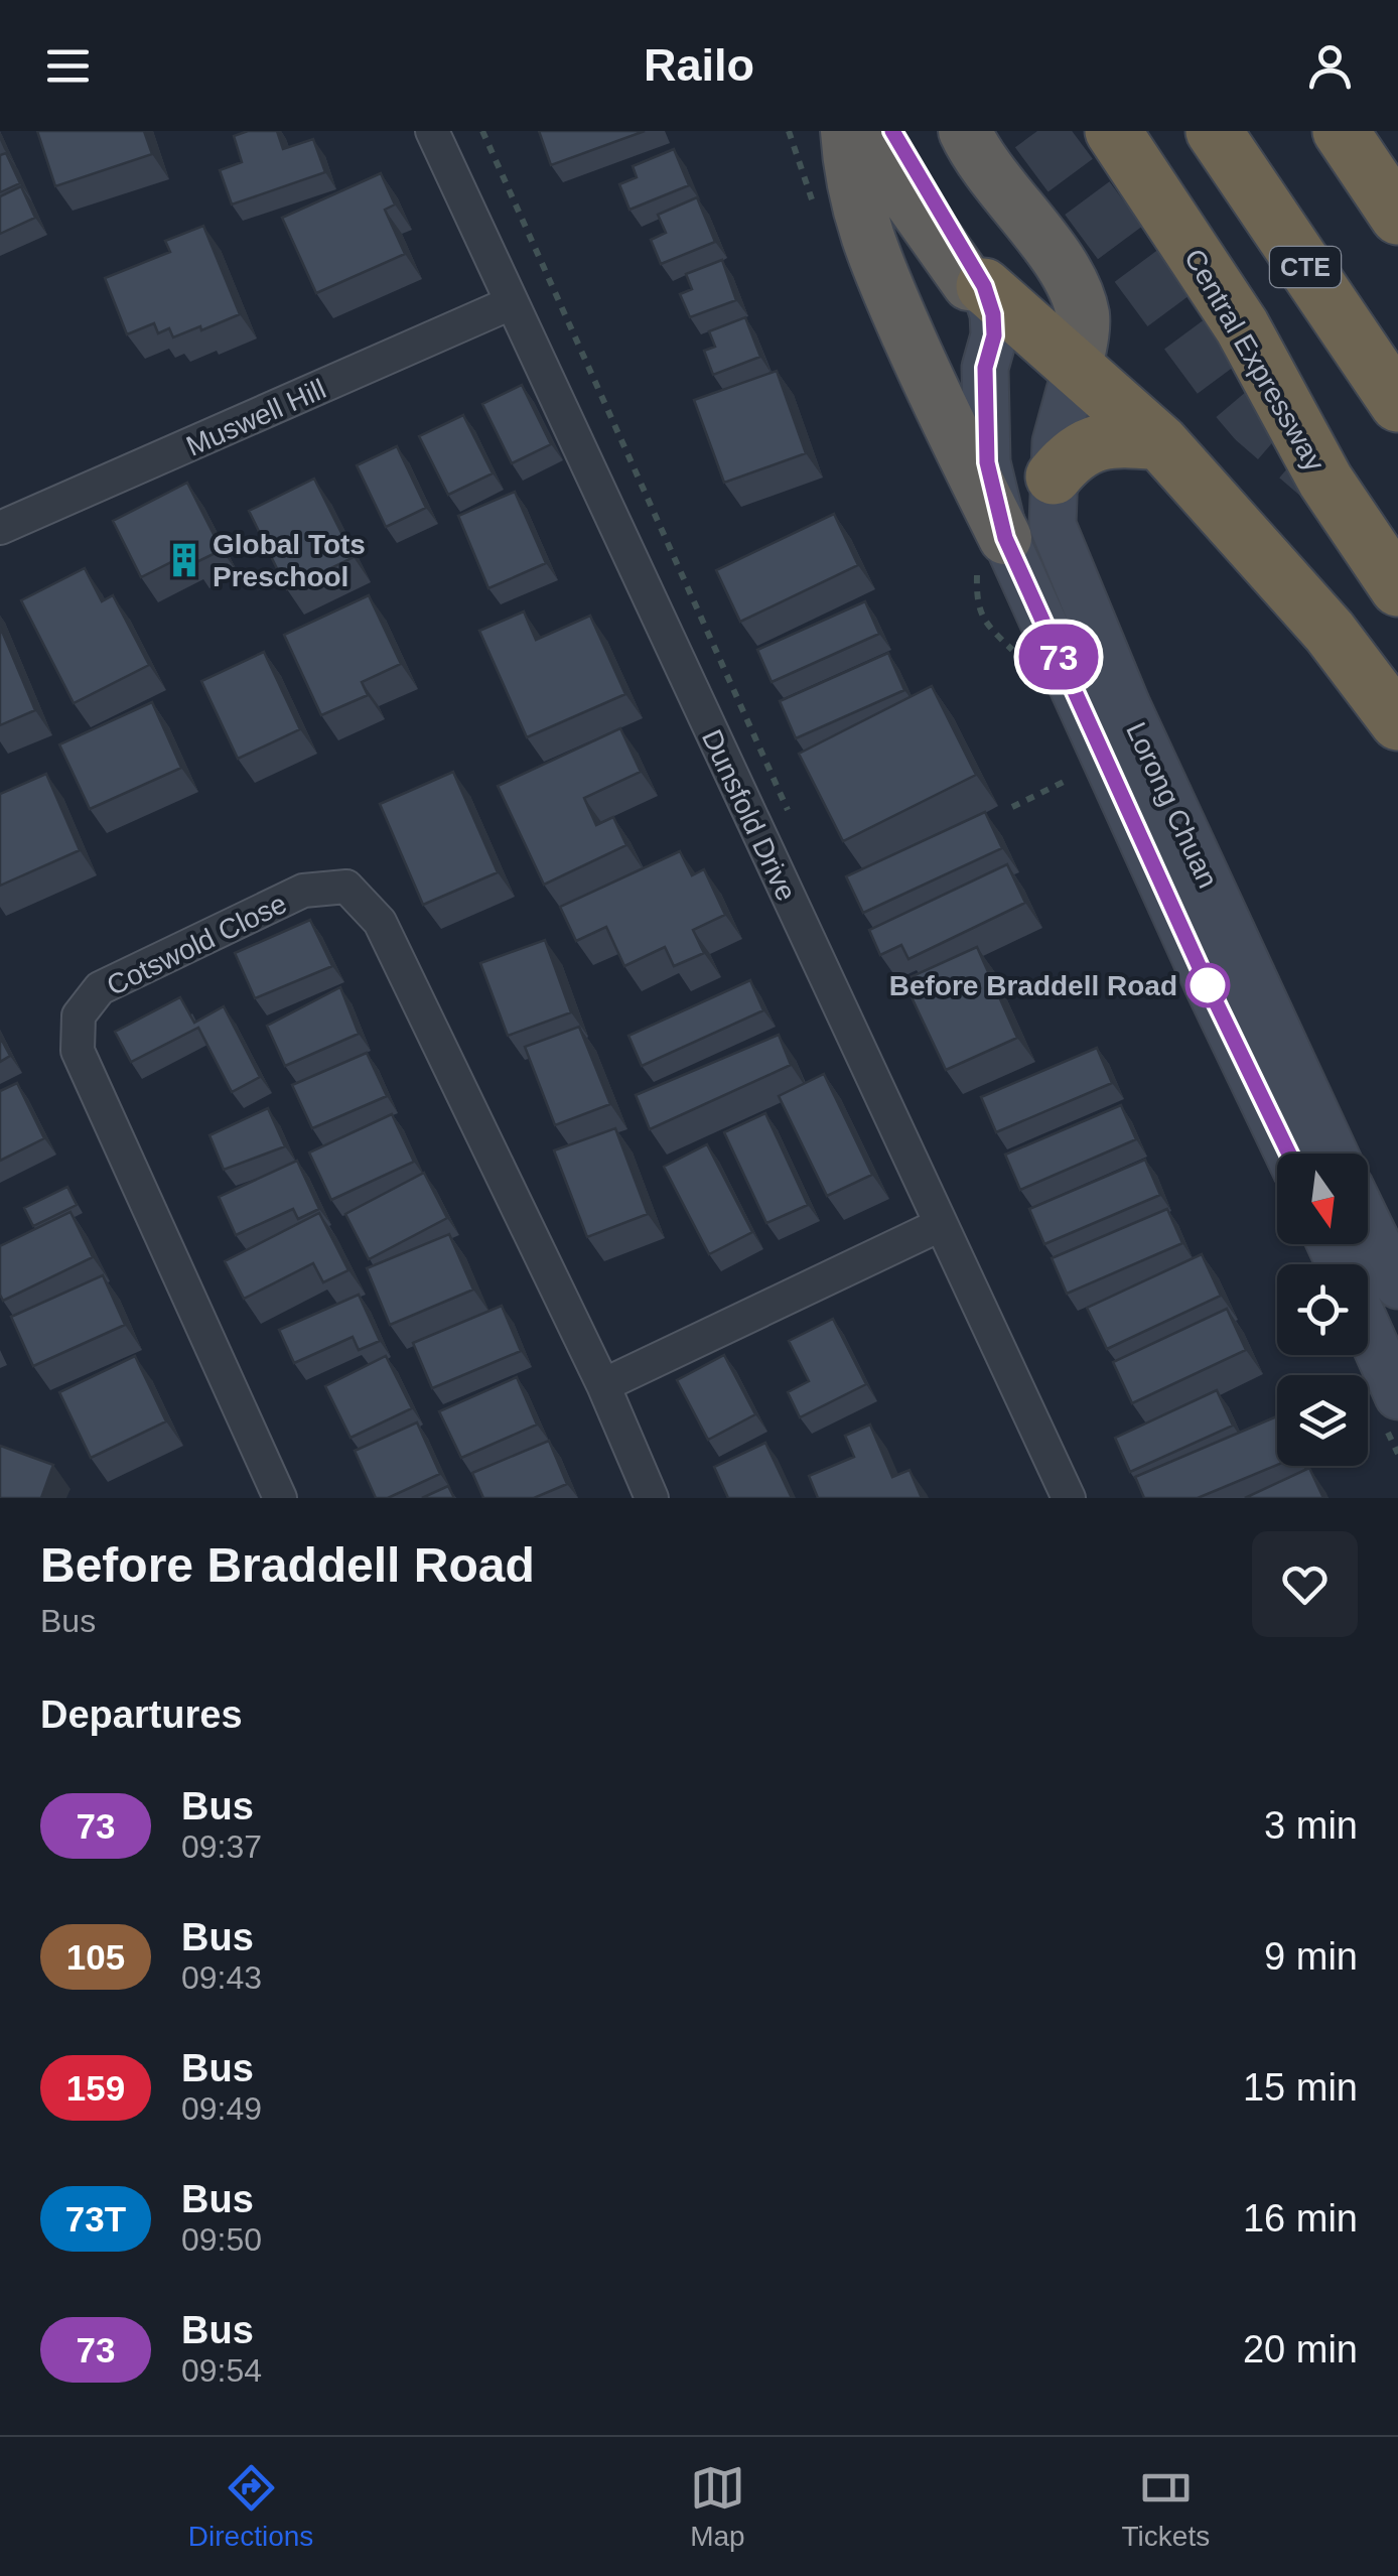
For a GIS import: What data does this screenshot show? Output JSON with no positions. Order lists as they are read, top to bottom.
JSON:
{
  "streets": {
    "highway": ["CTE", "Central Expressway"],
    "main road": ["Lorong Chuan"],
    "street": ["Muswell Hill", "Dunsfold Drive", "Cotswold Close"]
  },
  "crossings": [
    ["Muswell Hill", "Dunsfold Drive"]
  ],
  "places": {
    "building": ["Global Tots Preschool"],
    "other": ["Before Braddell Road"]
  },
  "lines": ["bus line 73"],
  "north": "bottom",
  "page": {
    "header": "Railo",
    "on_map": "73",
    "heading": [
      ["Before Braddell Road", "Bus"],
      "Departures"
    ],
    "list": [
      {
        "mark": "73",
        "name": "Bus",
        "note": "09:37",
        "value": "3 min"
      },
      {
        "mark": "105",
        "name": "Bus",
        "note": "09:43",
        "value": "9 min"
      },
      {
        "mark": "159",
        "name": "Bus",
        "note": "09:49",
        "value": "15 min"
      },
      {
        "mark": "73T",
        "name": "Bus",
        "note": "09:50",
        "value": "16 min"
      },
      {
        "mark": "73",
        "name": "Bus",
        "note": "09:54",
        "value": "20 min"
      }
    ],
    "tabs": ["Directions", "Map", "Tickets"]
  }
}
